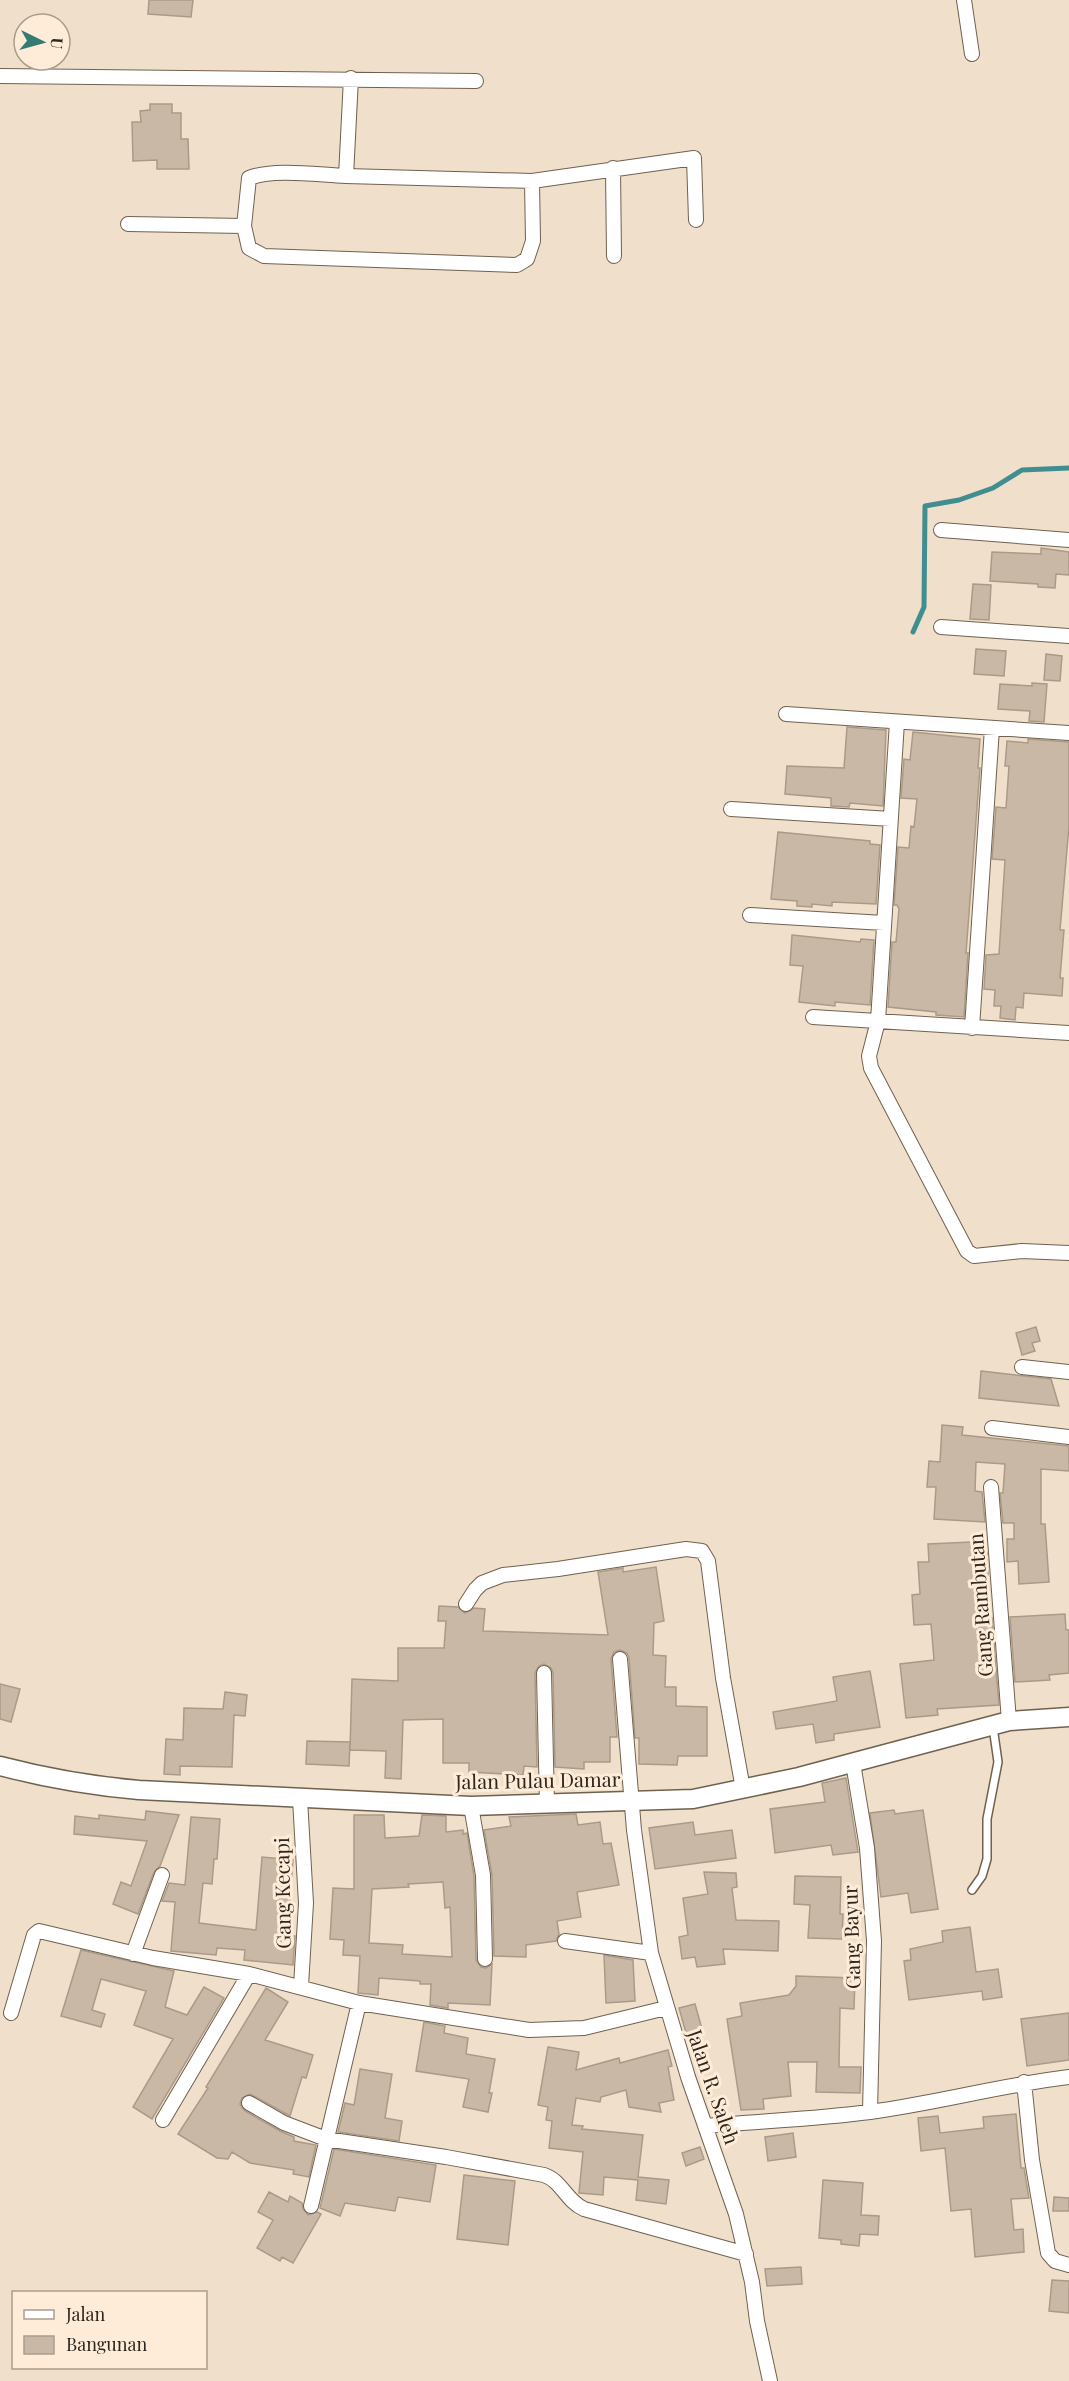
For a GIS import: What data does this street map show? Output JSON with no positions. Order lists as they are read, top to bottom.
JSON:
{
  "streets": {
    "street": [
      "Gang Rambutan",
      "Jalan Pulau Damar",
      "Gang Kecapi",
      "Gang Bayur",
      "Jalan R. Saleh"
    ]
  },
  "crossings": [
    ["Gang Rambutan", "Jalan Pulau Damar"],
    ["Jalan Pulau Damar", "Gang Kecapi"],
    ["Jalan Pulau Damar", "Gang Bayur"],
    ["Jalan Pulau Damar", "Jalan R. Saleh"]
  ],
  "legend": ["Jalan", "Bangunan"],
  "north": "right"
}
